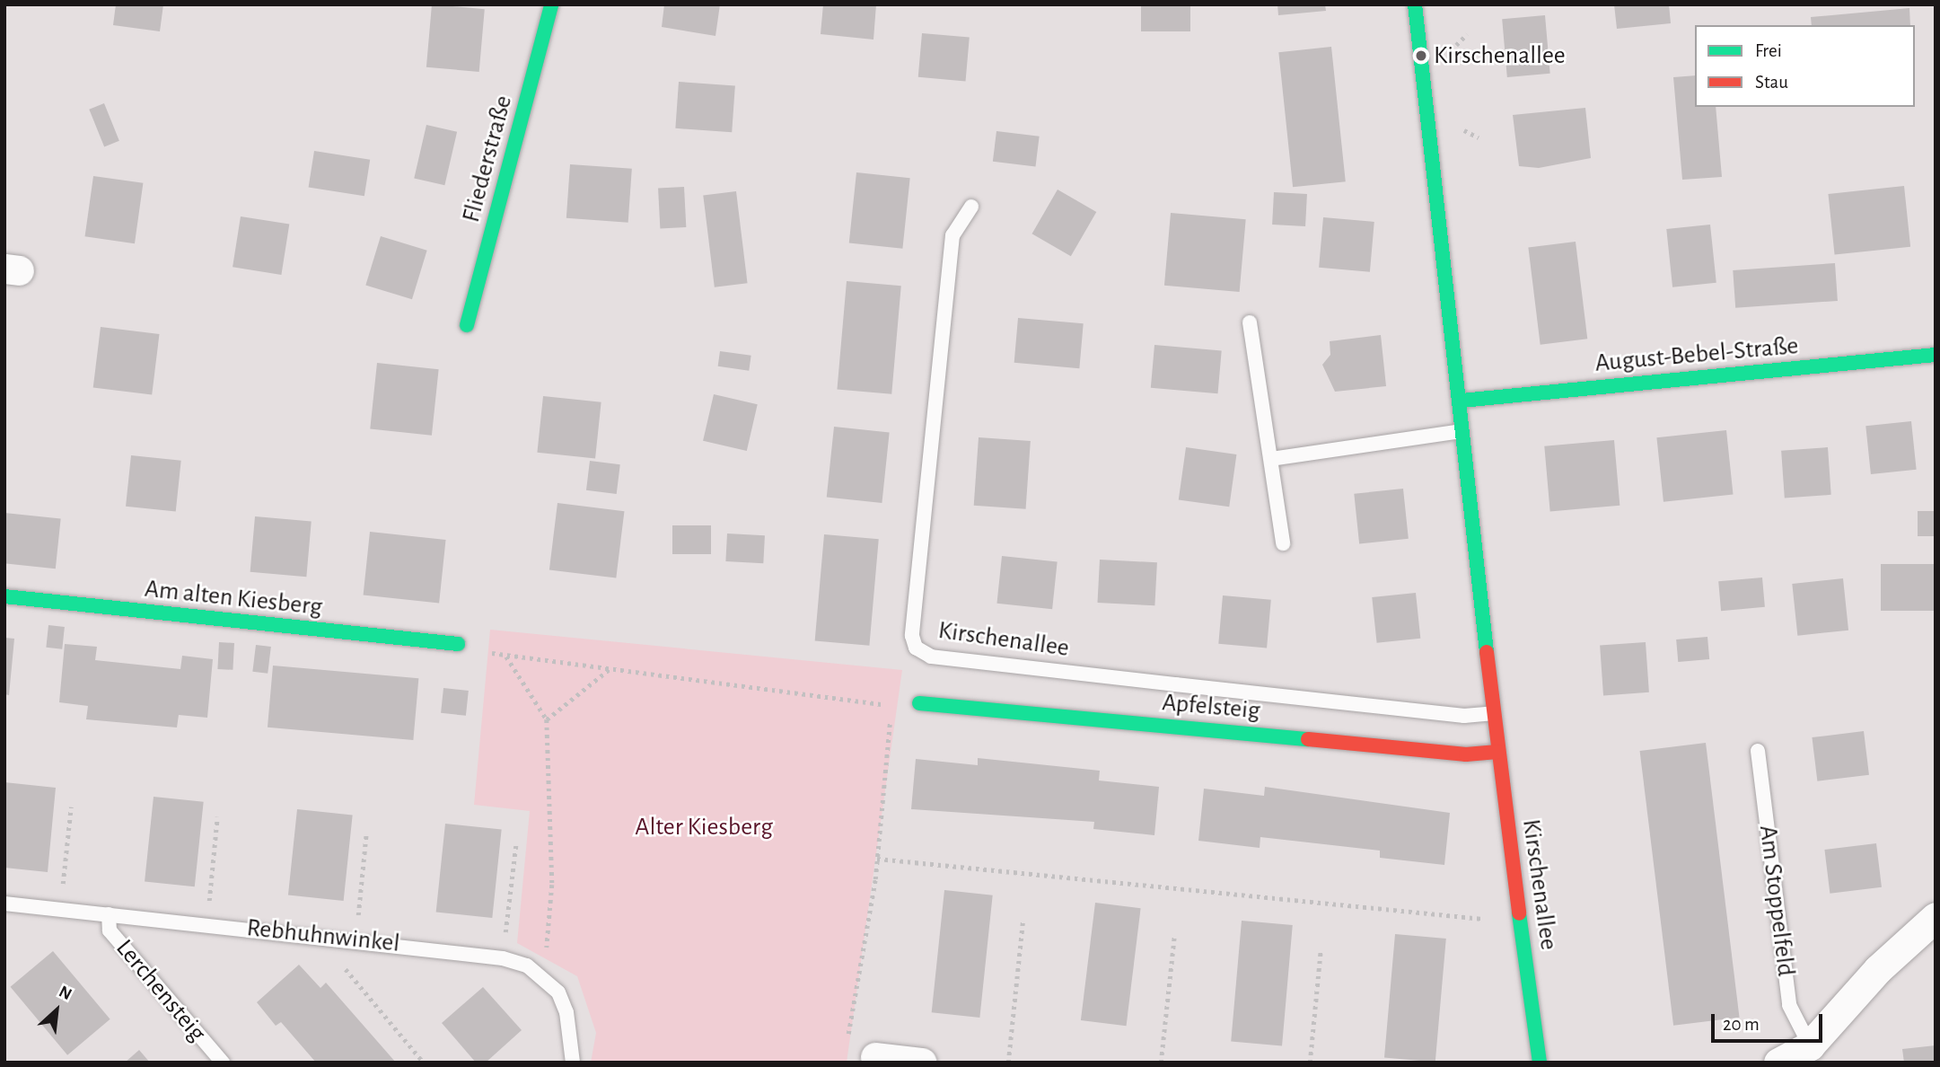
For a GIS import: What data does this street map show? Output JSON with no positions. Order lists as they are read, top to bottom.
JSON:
{
  "streets": {
    "street": [
      "Fliederstraße",
      "August-Bebel-Straße",
      "Am alten Kiesberg",
      "Kirschenallee",
      "Apfelsteig"
    ],
    "lane": ["Am Stoppelfeld", "Rebhuhnwinkel", "Lerchensteig"]
  },
  "crossings": [
    ["August-Bebel-Straße", "Kirschenallee"],
    ["Kirschenallee", "Apfelsteig"],
    ["Rebhuhnwinkel", "Lerchensteig"]
  ],
  "parks": ["Alter Kiesberg"],
  "places": ["Kirschenallee"],
  "legend": ["Frei", "Stau"],
  "scale_bar": "20 m",
  "north": "top right"
}
